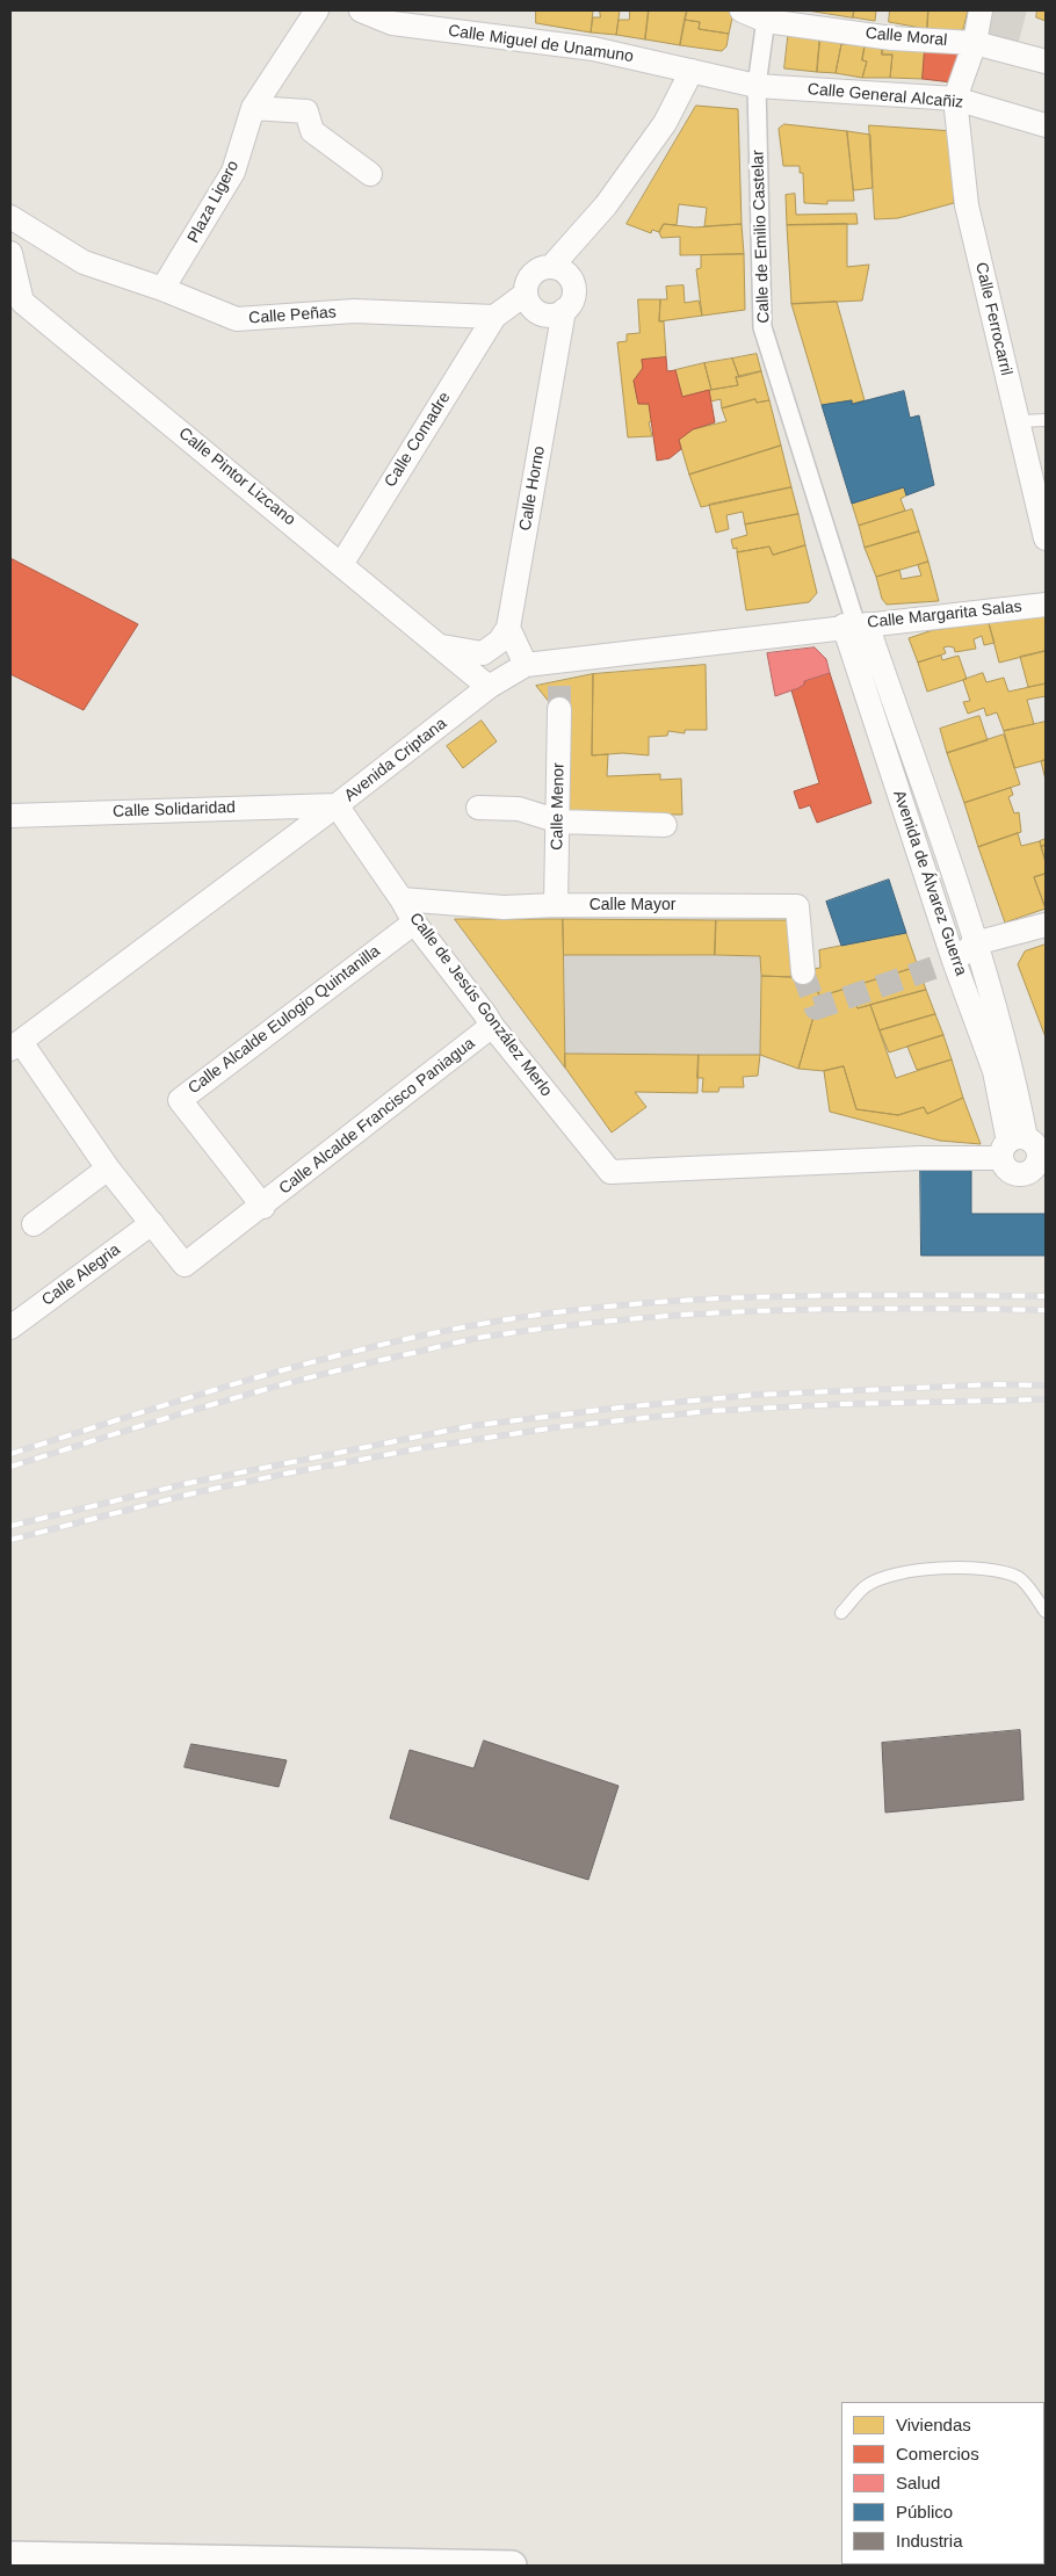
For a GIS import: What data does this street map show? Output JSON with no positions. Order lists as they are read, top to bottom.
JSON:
{
  "streets": {
    "street": [
      "Calle Moral",
      "Calle Miguel de Unamuno",
      "Calle General Alcañiz",
      "Plaza Ligero",
      "Calle de Emilio Castelar",
      "Calle Peñas",
      "Calle Ferrocarril",
      "Calle Comadre",
      "Calle Pintor Lizcano",
      "Calle Horno",
      "Calle Margarita Salas",
      "Avenida Criptana",
      "Calle Menor",
      "Calle Solidaridad",
      "Avenida de Álvarez Guerra",
      "Calle Mayor",
      "Calle de Jesús González Merlo",
      "Calle Alcalde Eulogio Quintanilla",
      "Calle Alcalde Francisco Paniagua",
      "Calle Alegria"
    ]
  },
  "crossings": [
    ["Calle Moral", "Calle de Emilio Castelar"],
    ["Calle Miguel de Unamuno", "Calle General Alcañiz"],
    ["Calle Miguel de Unamuno", "Calle de Emilio Castelar"],
    ["Calle General Alcañiz", "Calle de Emilio Castelar"],
    ["Calle General Alcañiz", "Calle Ferrocarril"],
    ["Plaza Ligero", "Calle Peñas"],
    ["Calle de Emilio Castelar", "Calle Margarita Salas"],
    ["Calle de Emilio Castelar", "Avenida Criptana"],
    ["Calle de Emilio Castelar", "Avenida de Álvarez Guerra"],
    ["Calle Peñas", "Calle Comadre"],
    ["Calle Comadre", "Calle Pintor Lizcano"],
    ["Calle Pintor Lizcano", "Avenida Criptana"],
    ["Calle Margarita Salas", "Avenida Criptana"],
    ["Calle Margarita Salas", "Avenida de Álvarez Guerra"],
    ["Avenida Criptana", "Calle Solidaridad"],
    ["Avenida Criptana", "Avenida de Álvarez Guerra"],
    ["Avenida Criptana", "Calle de Jesús González Merlo"],
    ["Calle Menor", "Calle Mayor"],
    ["Calle Solidaridad", "Calle de Jesús González Merlo"],
    ["Avenida de Álvarez Guerra", "Calle de Jesús González Merlo"],
    ["Calle Mayor", "Calle de Jesús González Merlo"],
    ["Calle de Jesús González Merlo", "Calle Alcalde Eulogio Quintanilla"],
    ["Calle de Jesús González Merlo", "Calle Alcalde Francisco Paniagua"],
    ["Calle Alcalde Eulogio Quintanilla", "Calle Alcalde Francisco Paniagua"],
    ["Calle Alcalde Francisco Paniagua", "Calle Alegria"]
  ],
  "legend": [
    "Viviendas",
    "Comercios",
    "Salud",
    "Público",
    "Industria"
  ]
}
